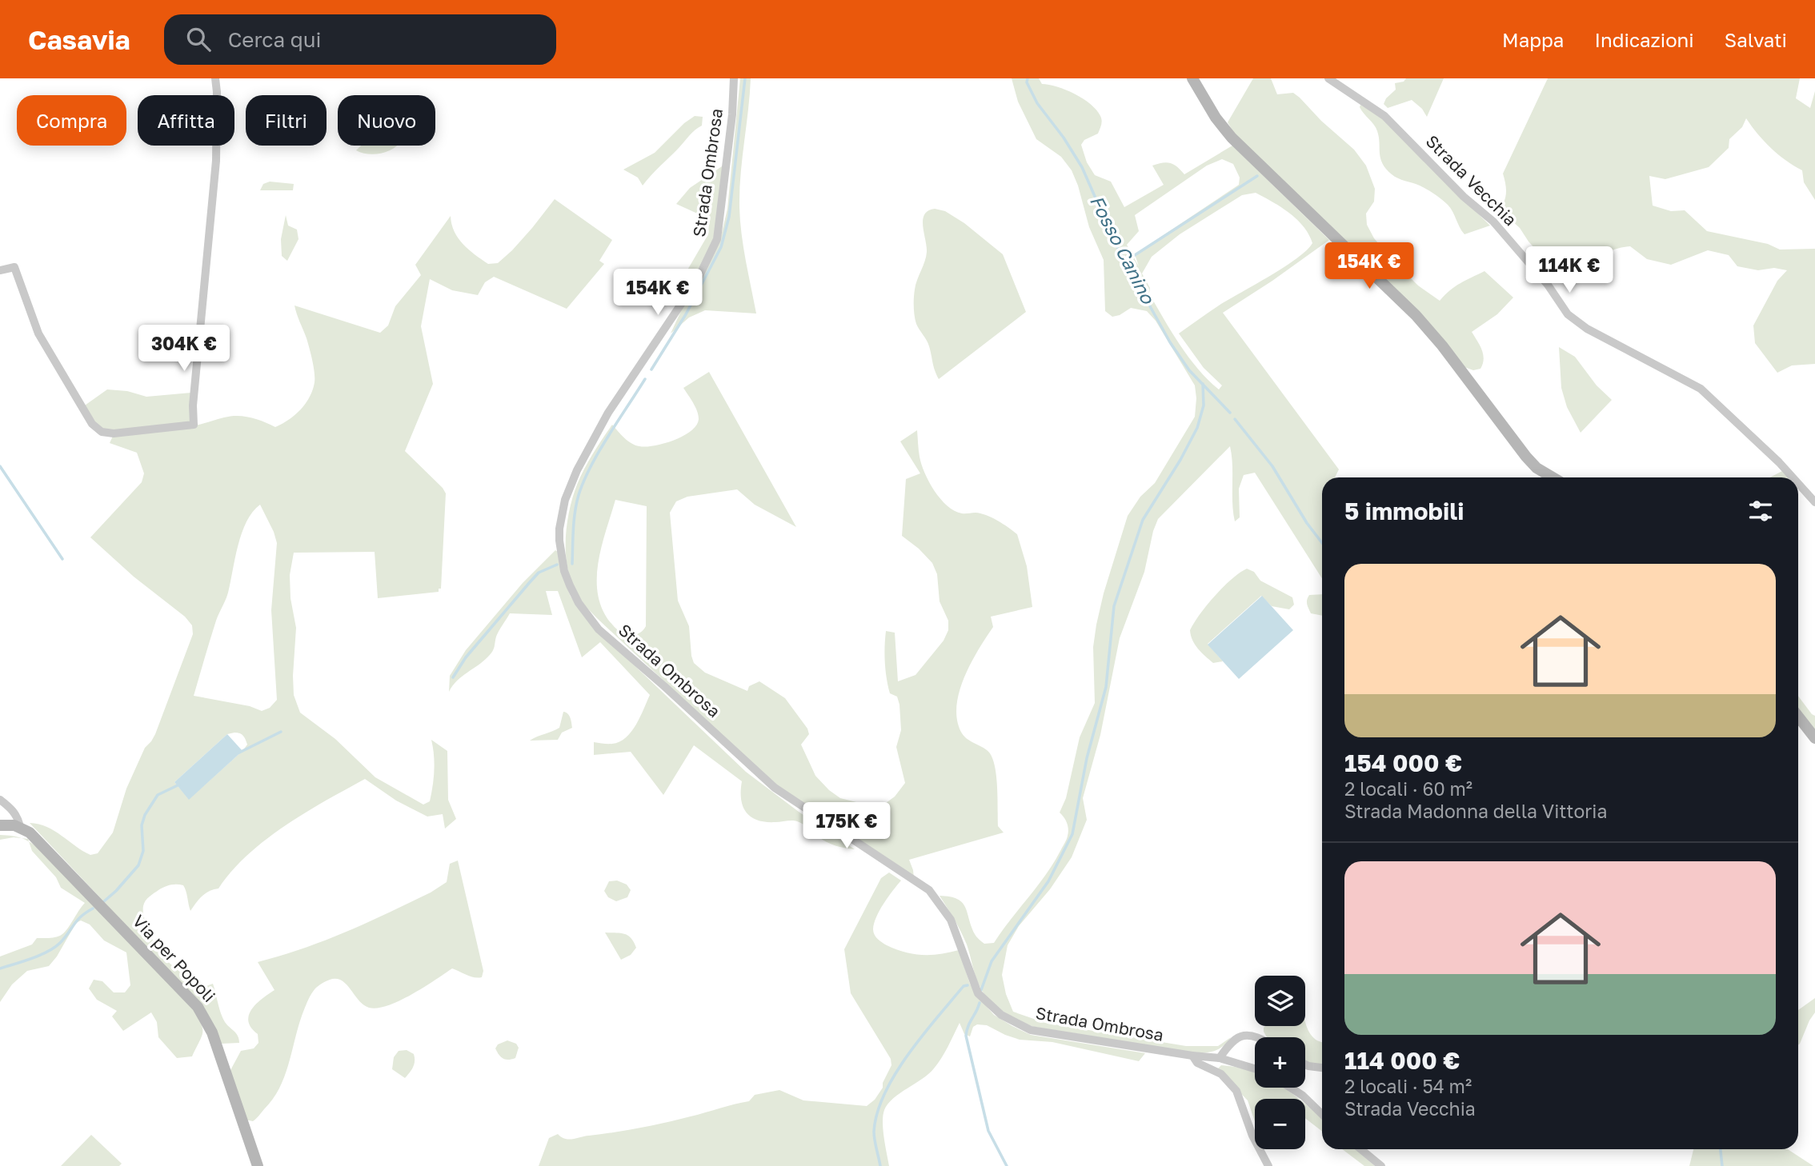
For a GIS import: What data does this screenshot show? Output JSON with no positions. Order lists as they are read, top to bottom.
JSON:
{
  "streets": {
    "street": ["Strada Ombrosa", "Strada Vecchia", "Via per Popoli"]
  },
  "water": ["Fosso Canino"],
  "page": {
    "header": "Casavia",
    "search": "Cerca qui",
    "nav": ["Mappa", "Indicazioni", "Salvati"],
    "chip": [
      "Compra",
      "Affitta",
      "Filtri",
      "Nuovo"
    ],
    "price": [
      "154K €",
      "114K €",
      "154K €",
      "304K €",
      "175K €"
    ],
    "heading": "5 immobili",
    "list": [
      {
        "name": "154 000 €",
        "note": "2 locali · 60 m² · Strada Madonna della Vittoria"
      },
      {
        "name": "114 000 €",
        "note": "2 locali · 54 m² · Strada Vecchia"
      }
    ],
    "map_buttons": ["+", "−"]
  }
}
